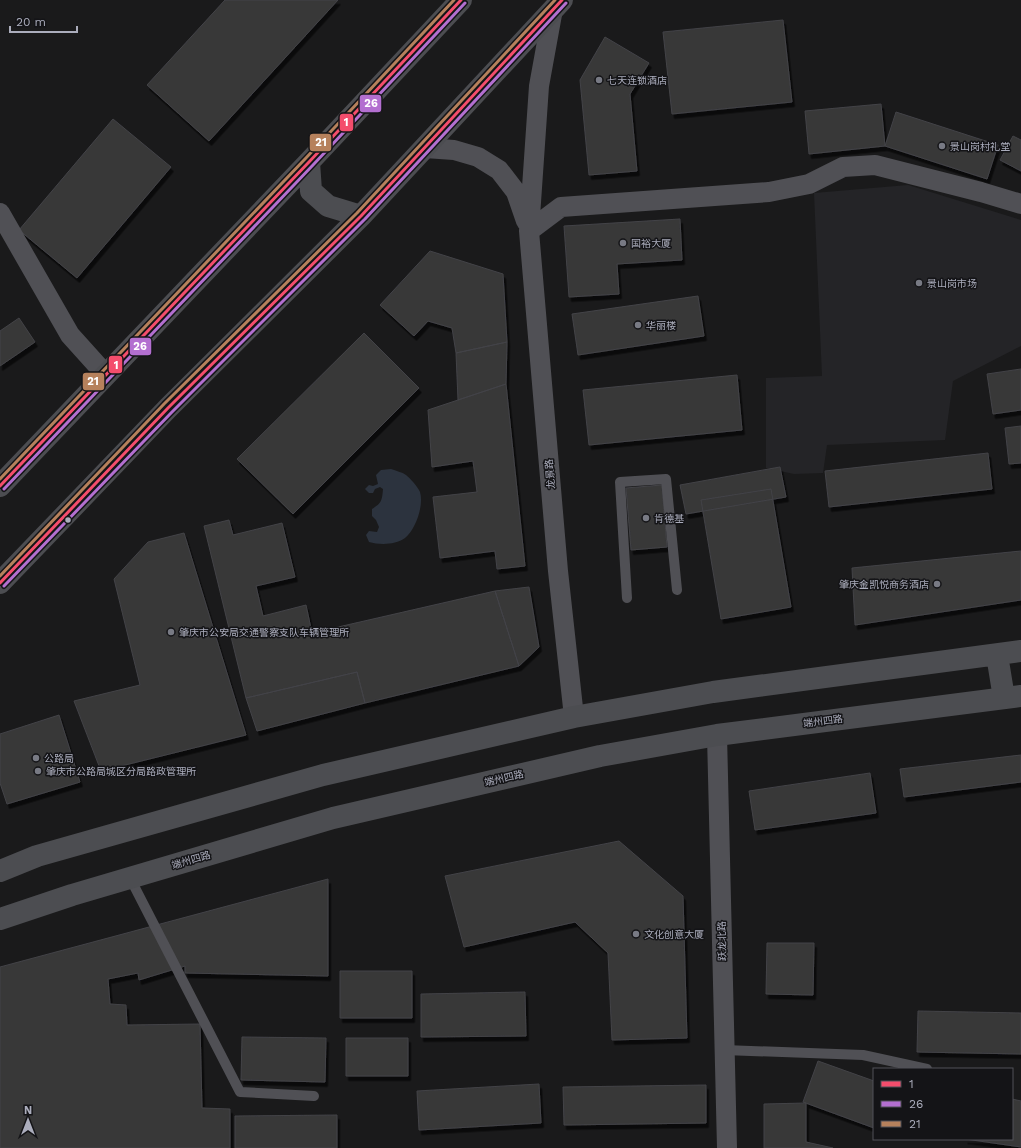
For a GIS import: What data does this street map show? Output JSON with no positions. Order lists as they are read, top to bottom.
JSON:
{
  "streets": {
    "main road": ["端州四路"],
    "street": ["龙景路", "跃龙北路"]
  },
  "crossings": [
    ["端州四路", "跃龙北路"]
  ],
  "places": [
    "七天连锁酒店",
    "景山岗村礼堂",
    "国裕大厦",
    "景山岗市场",
    "华丽楼",
    "肯德基",
    "肇庆金凯悦商务酒店",
    "肇庆市公安局交通警察支队车辆管理所",
    "公路局",
    "肇庆市公路局城区分局路政管理所",
    "文化创意大厦"
  ],
  "lines": ["transit line 1", "transit line 21", "transit line 26"],
  "legend": ["1", "26", "21"],
  "scale_bar": "20 m",
  "north": "top"
}
